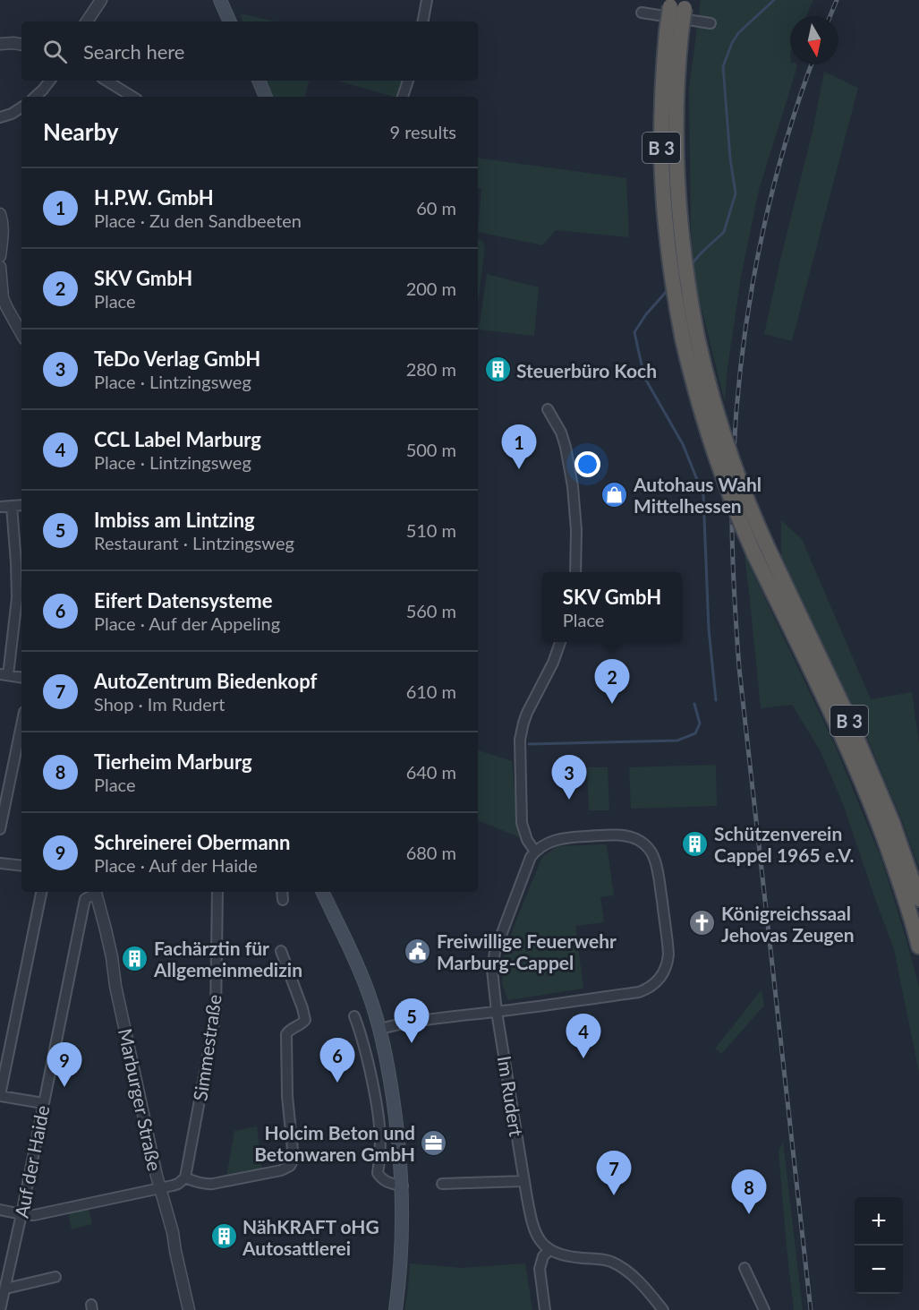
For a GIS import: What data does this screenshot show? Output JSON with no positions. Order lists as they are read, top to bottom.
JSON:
{
  "streets": {
    "highway": ["B 3"],
    "street": [
      "Simmestraße",
      "Im Rudert",
      "Marburger Straße",
      "Auf der Haide"
    ]
  },
  "places": {
    "building": [
      "Steuerbüro Koch",
      "Schützenverein Cappel 1965 e.V.",
      "Fachärztin für Allgemeinmedizin",
      "NähKRAFT oHG Autosattlerei"
    ],
    "shop": ["Autohaus Wahl Mittelhessen"],
    "church": ["Königreichssaal Jehovas Zeugen"],
    "public building": ["Freiwillige Feuerwehr Marburg-Cappel"],
    "office": ["Holcim Beton und Betonwaren GmbH"]
  },
  "north": "bottom",
  "page": {
    "search": "Search here",
    "heading": ["Nearby", "9 results"],
    "list": [
      {
        "mark": "1",
        "name": "H.P.W. GmbH",
        "note": "Place · Zu den Sandbeeten",
        "value": "60 m"
      },
      {
        "mark": "2",
        "name": "SKV GmbH",
        "note": "Place",
        "value": "200 m"
      },
      {
        "mark": "3",
        "name": "TeDo Verlag GmbH",
        "note": "Place · Lintzingsweg",
        "value": "280 m"
      },
      {
        "mark": "4",
        "name": "CCL Label Marburg",
        "note": "Place · Lintzingsweg",
        "value": "500 m"
      },
      {
        "mark": "5",
        "name": "Imbiss am Lintzing",
        "note": "Restaurant · Lintzingsweg",
        "value": "510 m"
      },
      {
        "mark": "6",
        "name": "Eifert Datensysteme",
        "note": "Place · Auf der Appeling",
        "value": "560 m"
      },
      {
        "mark": "7",
        "name": "AutoZentrum Biedenkopf",
        "note": "Shop · Im Rudert",
        "value": "610 m"
      },
      {
        "mark": "8",
        "name": "Tierheim Marburg",
        "note": "Place",
        "value": "640 m"
      },
      {
        "mark": "9",
        "name": "Schreinerei Obermann",
        "note": "Place · Auf der Haide",
        "value": "680 m"
      }
    ],
    "pins": [
      "1",
      "2",
      "3",
      "5",
      "4",
      "6",
      "9",
      "7",
      "8"
    ],
    "popup": ["SKV GmbH", "Place"],
    "map_buttons": ["+", "−"]
  }
}
